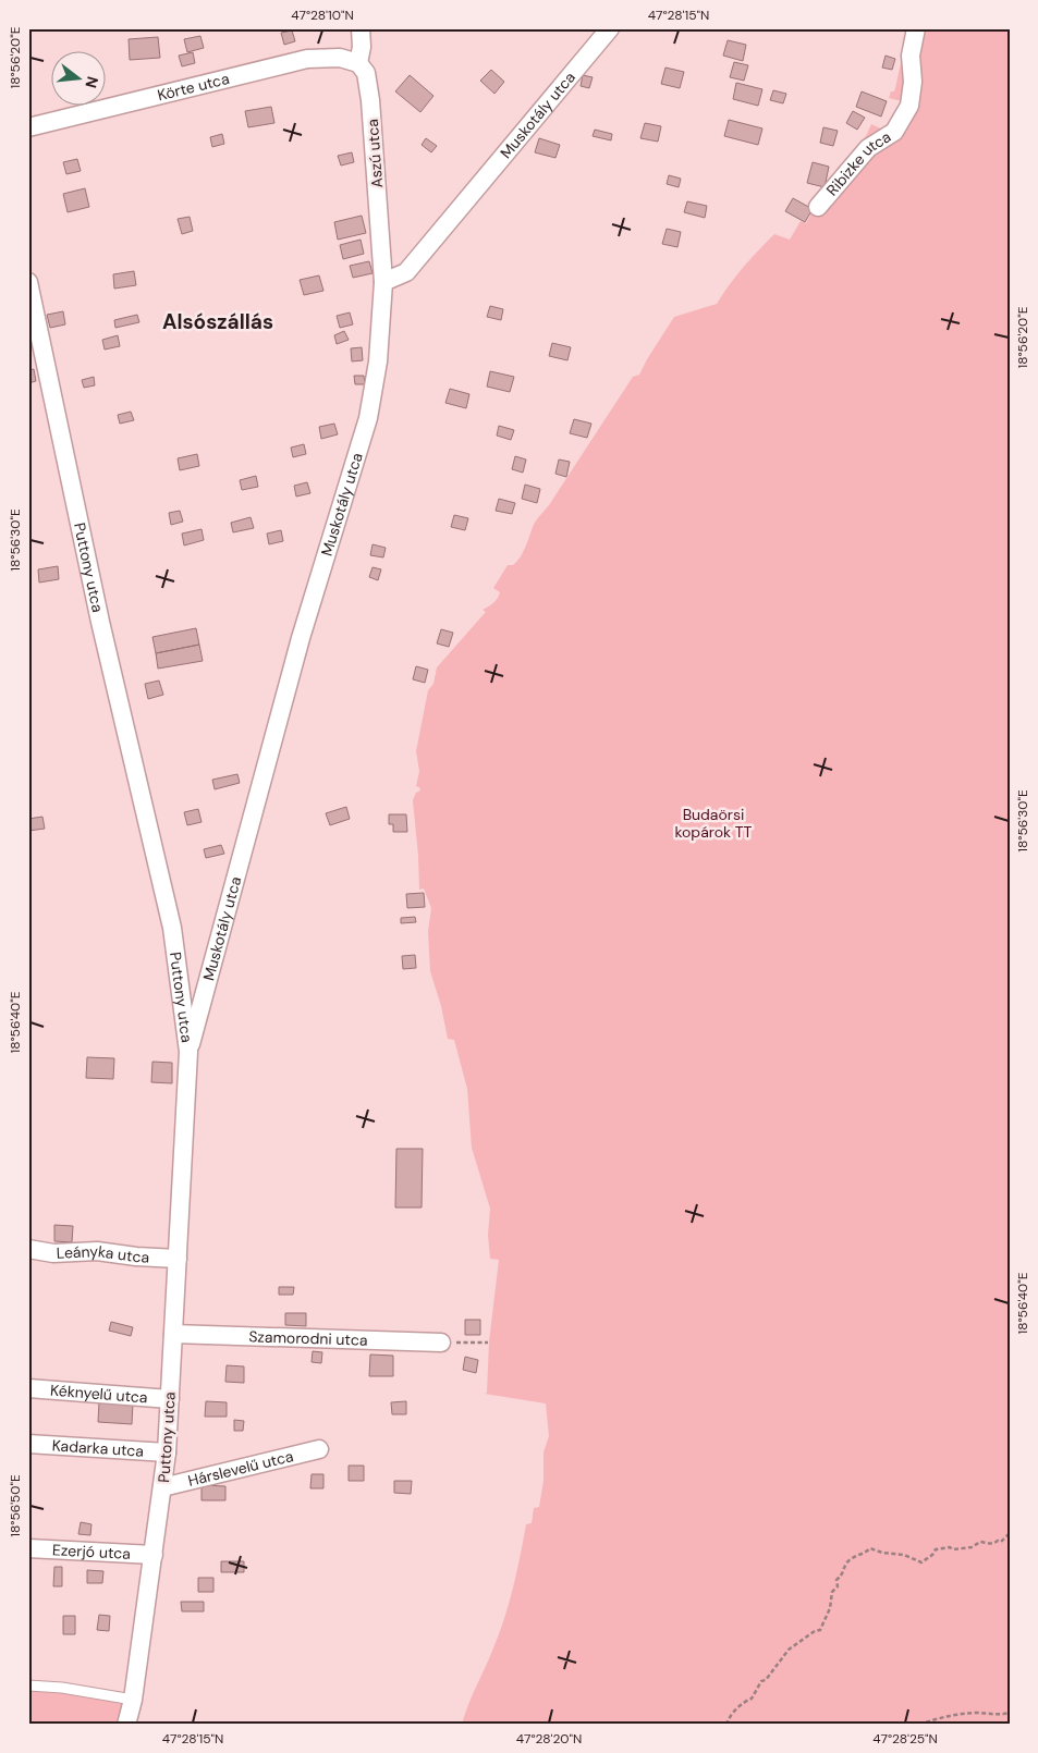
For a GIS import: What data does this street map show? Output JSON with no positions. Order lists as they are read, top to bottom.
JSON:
{
  "streets": {
    "street": [
      "Körte utca",
      "Muskotály utca",
      "Aszú utca",
      "Ribizke utca",
      "Puttony utca",
      "Leányka utca",
      "Szamorodni utca",
      "Kéknyelű utca",
      "Kadarka utca",
      "Hárslevelű utca",
      "Ezerjó utca"
    ]
  },
  "crossings": [
    ["Körte utca", "Aszú utca"],
    ["Muskotály utca", "Aszú utca"],
    ["Muskotály utca", "Puttony utca"],
    ["Puttony utca", "Leányka utca"],
    ["Puttony utca", "Szamorodni utca"],
    ["Puttony utca", "Kéknyelű utca"],
    ["Puttony utca", "Kadarka utca"],
    ["Puttony utca", "Hárslevelű utca"],
    ["Puttony utca", "Ezerjó utca"]
  ],
  "districts": ["Alsószállás"],
  "parks": ["Budaörsi kopárok TT"],
  "north": "right",
  "coordinates": [
    "47°28'10\"N",
    "47°28'15\"N",
    "18°56'20\"E",
    "18°56'30\"E",
    "18°56'40\"E",
    "18°56'50\"E",
    "47°28'20\"N",
    "47°28'25\"N"
  ]
}
